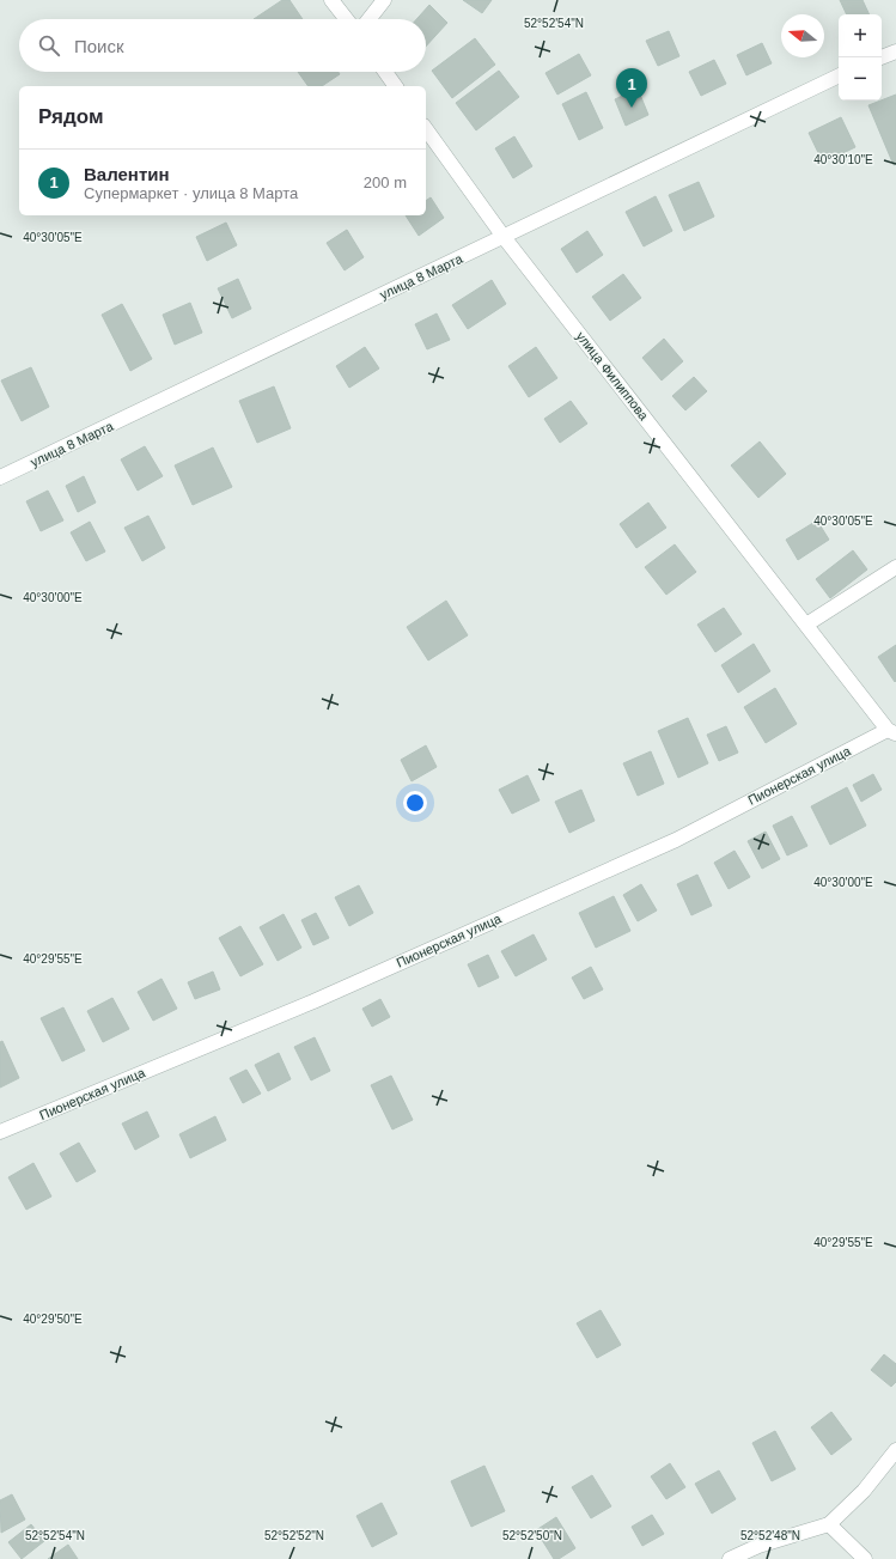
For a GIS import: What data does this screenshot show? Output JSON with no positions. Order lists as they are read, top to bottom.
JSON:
{
  "streets": {
    "street": ["улица 8 Марта", "улица Филиппова", "Пионерская улица"]
  },
  "crossings": [
    ["улица 8 Марта", "улица Филиппова"],
    ["улица Филиппова", "Пионерская улица"]
  ],
  "north": "left",
  "page": {
    "map_buttons": ["+", "−"],
    "search": "Поиск",
    "pins": "1",
    "heading": "Рядом",
    "list": [
      {
        "mark": "1",
        "name": "Валентин",
        "note": "Супермаркет · улица 8 Марта",
        "value": "200 m"
      }
    ]
  },
  "coordinates": [
    "52°52'54\"N",
    "40°30'10\"E",
    "40°30'05\"E",
    "40°30'00\"E",
    "40°29'55\"E",
    "40°29'50\"E",
    "52°52'52\"N",
    "52°52'50\"N",
    "52°52'48\"N"
  ]
}
